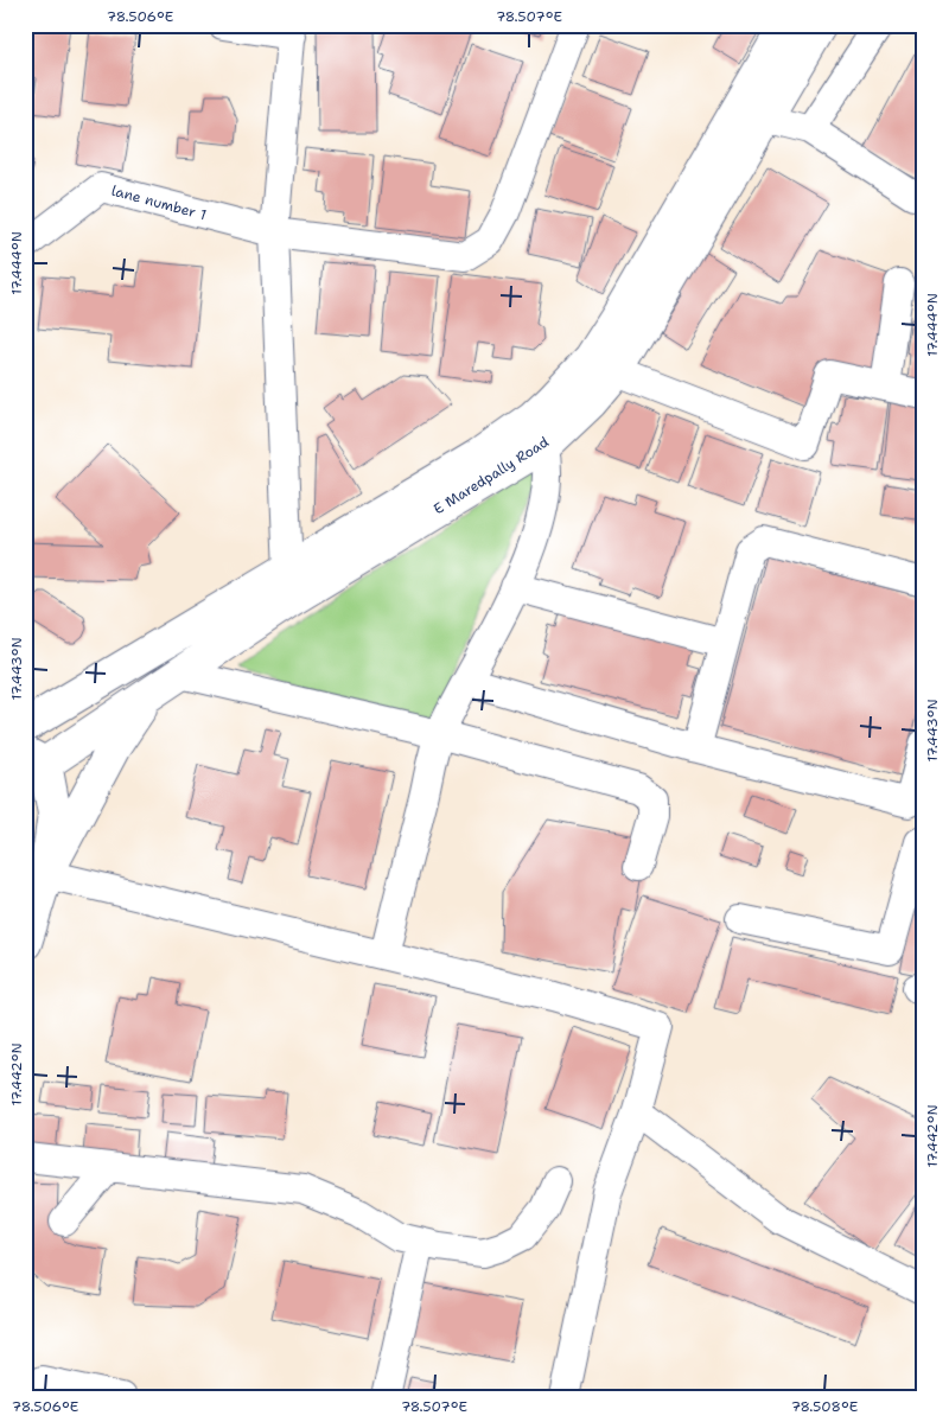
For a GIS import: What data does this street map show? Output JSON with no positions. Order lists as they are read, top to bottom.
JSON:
{
  "streets": {
    "main road": ["E Maredpally Road"],
    "street": ["lane number 1"]
  },
  "coordinates": [
    "78.506°E",
    "78.507°E",
    "17.444°N",
    "17.443°N",
    "17.442°N",
    "78.508°E"
  ]
}
